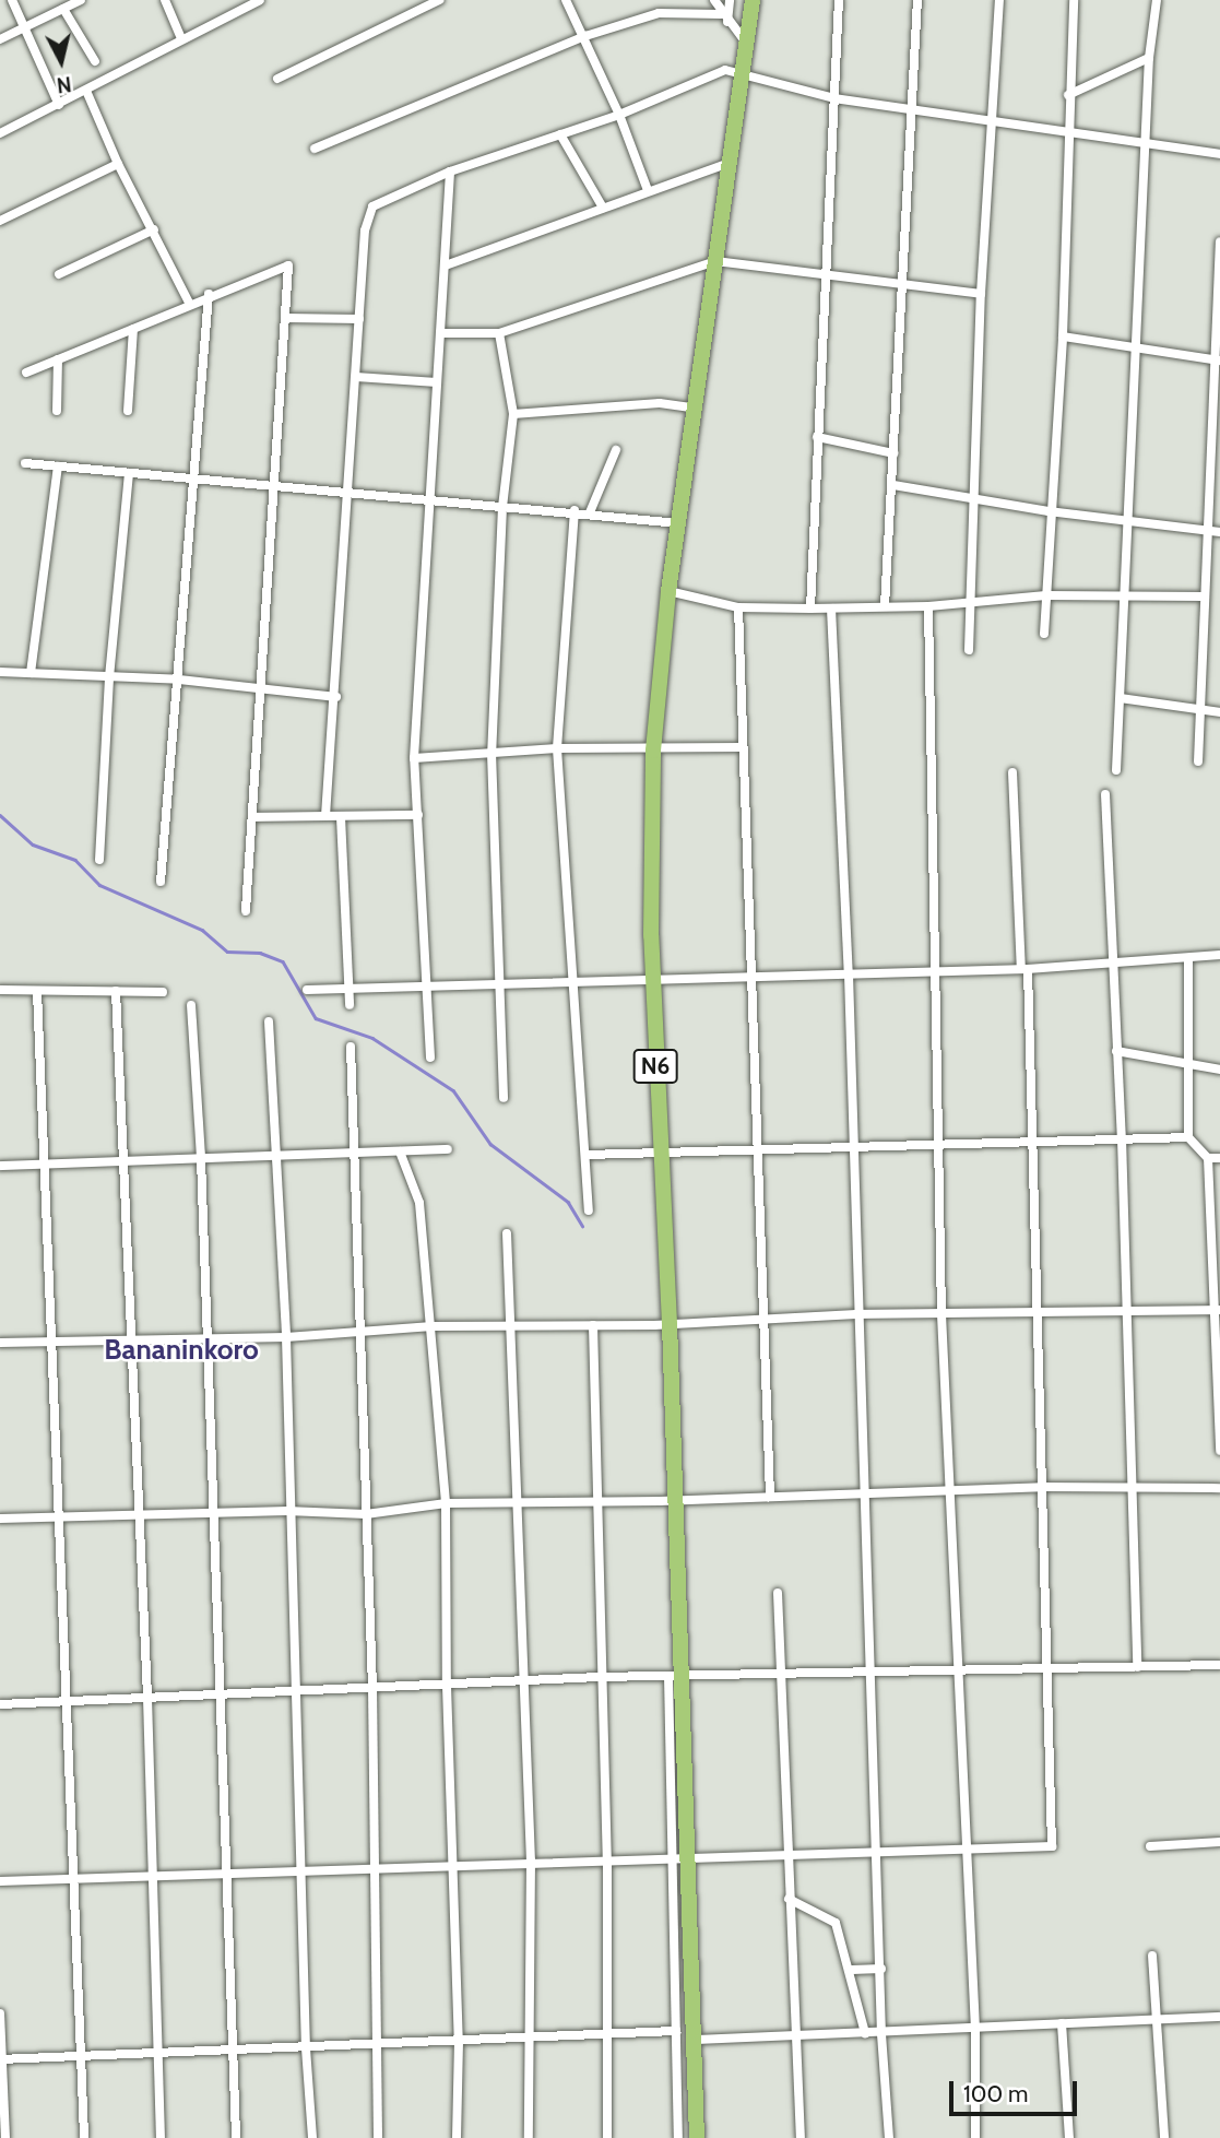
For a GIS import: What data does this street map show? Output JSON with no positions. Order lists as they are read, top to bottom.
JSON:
{
  "streets": {
    "highway": ["N6"]
  },
  "districts": ["Bananinkoro"],
  "scale_bar": "100 m",
  "north": "bottom"
}
